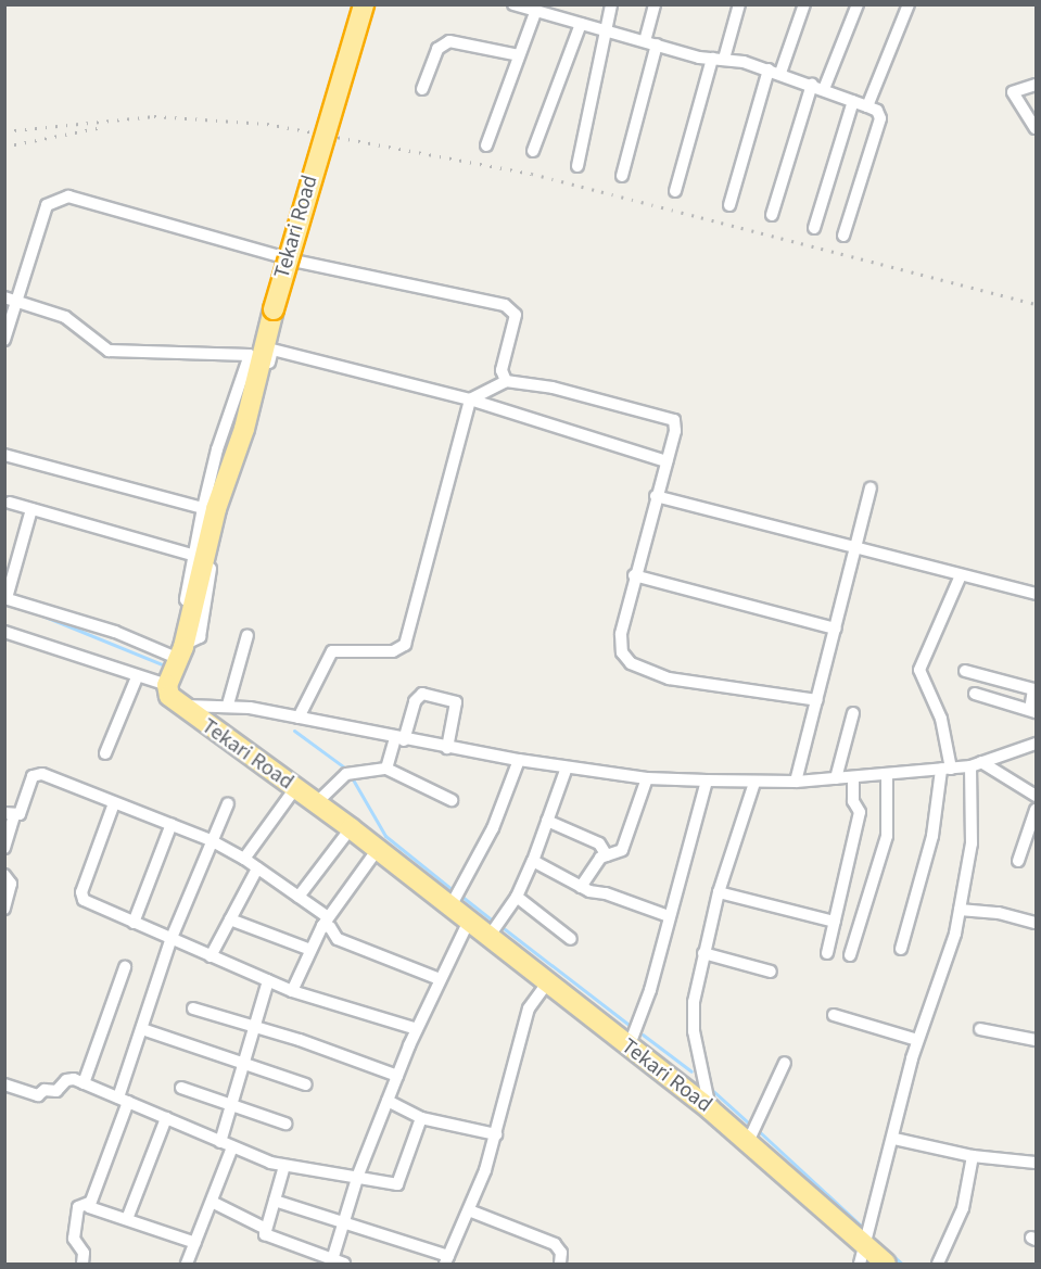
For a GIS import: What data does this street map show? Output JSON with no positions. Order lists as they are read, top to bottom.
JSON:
{
  "streets": {
    "highway": ["Tekari Road"]
  }
}
